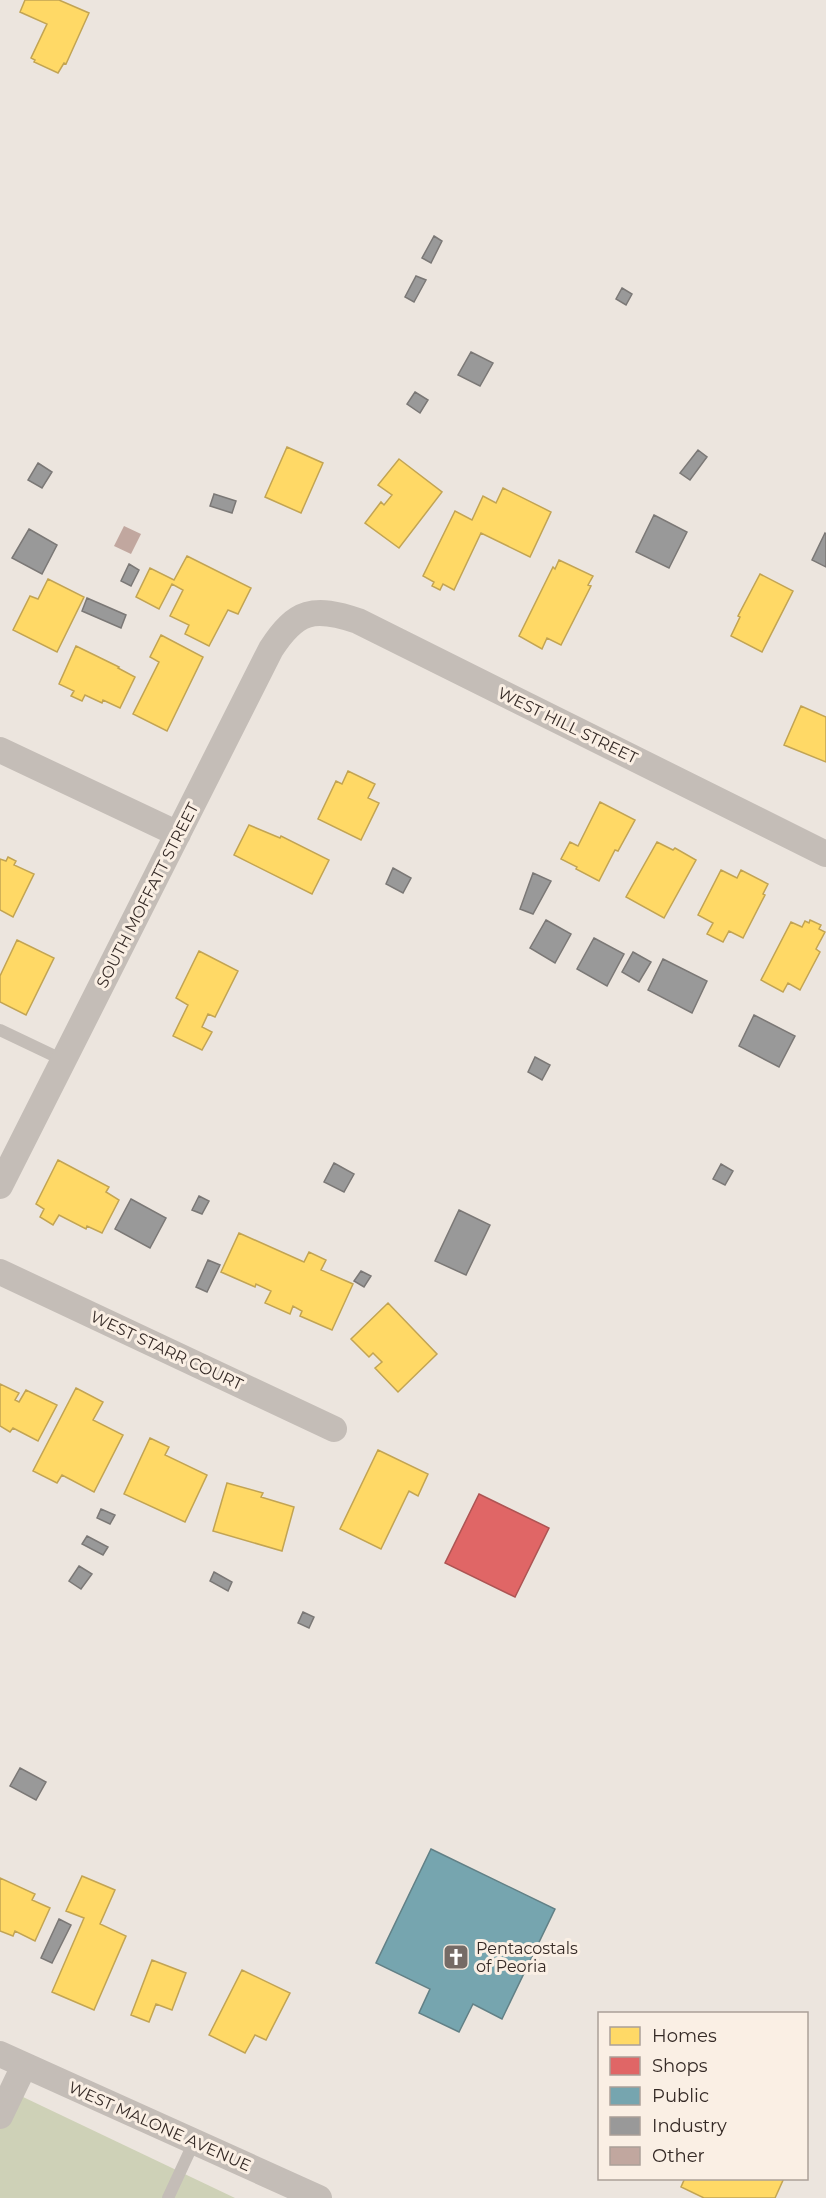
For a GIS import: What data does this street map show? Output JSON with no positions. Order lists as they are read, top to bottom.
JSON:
{
  "streets": {
    "street": [
      "WEST HILL STREET",
      "SOUTH MOFFATT STREET",
      "WEST STARR COURT",
      "WEST MALONE AVENUE"
    ]
  },
  "crossings": [
    ["WEST HILL STREET", "SOUTH MOFFATT STREET"]
  ],
  "places": {
    "church": ["Pentacostals of Peoria"]
  },
  "legend": [
    "Homes",
    "Shops",
    "Public",
    "Industry",
    "Other"
  ]
}
